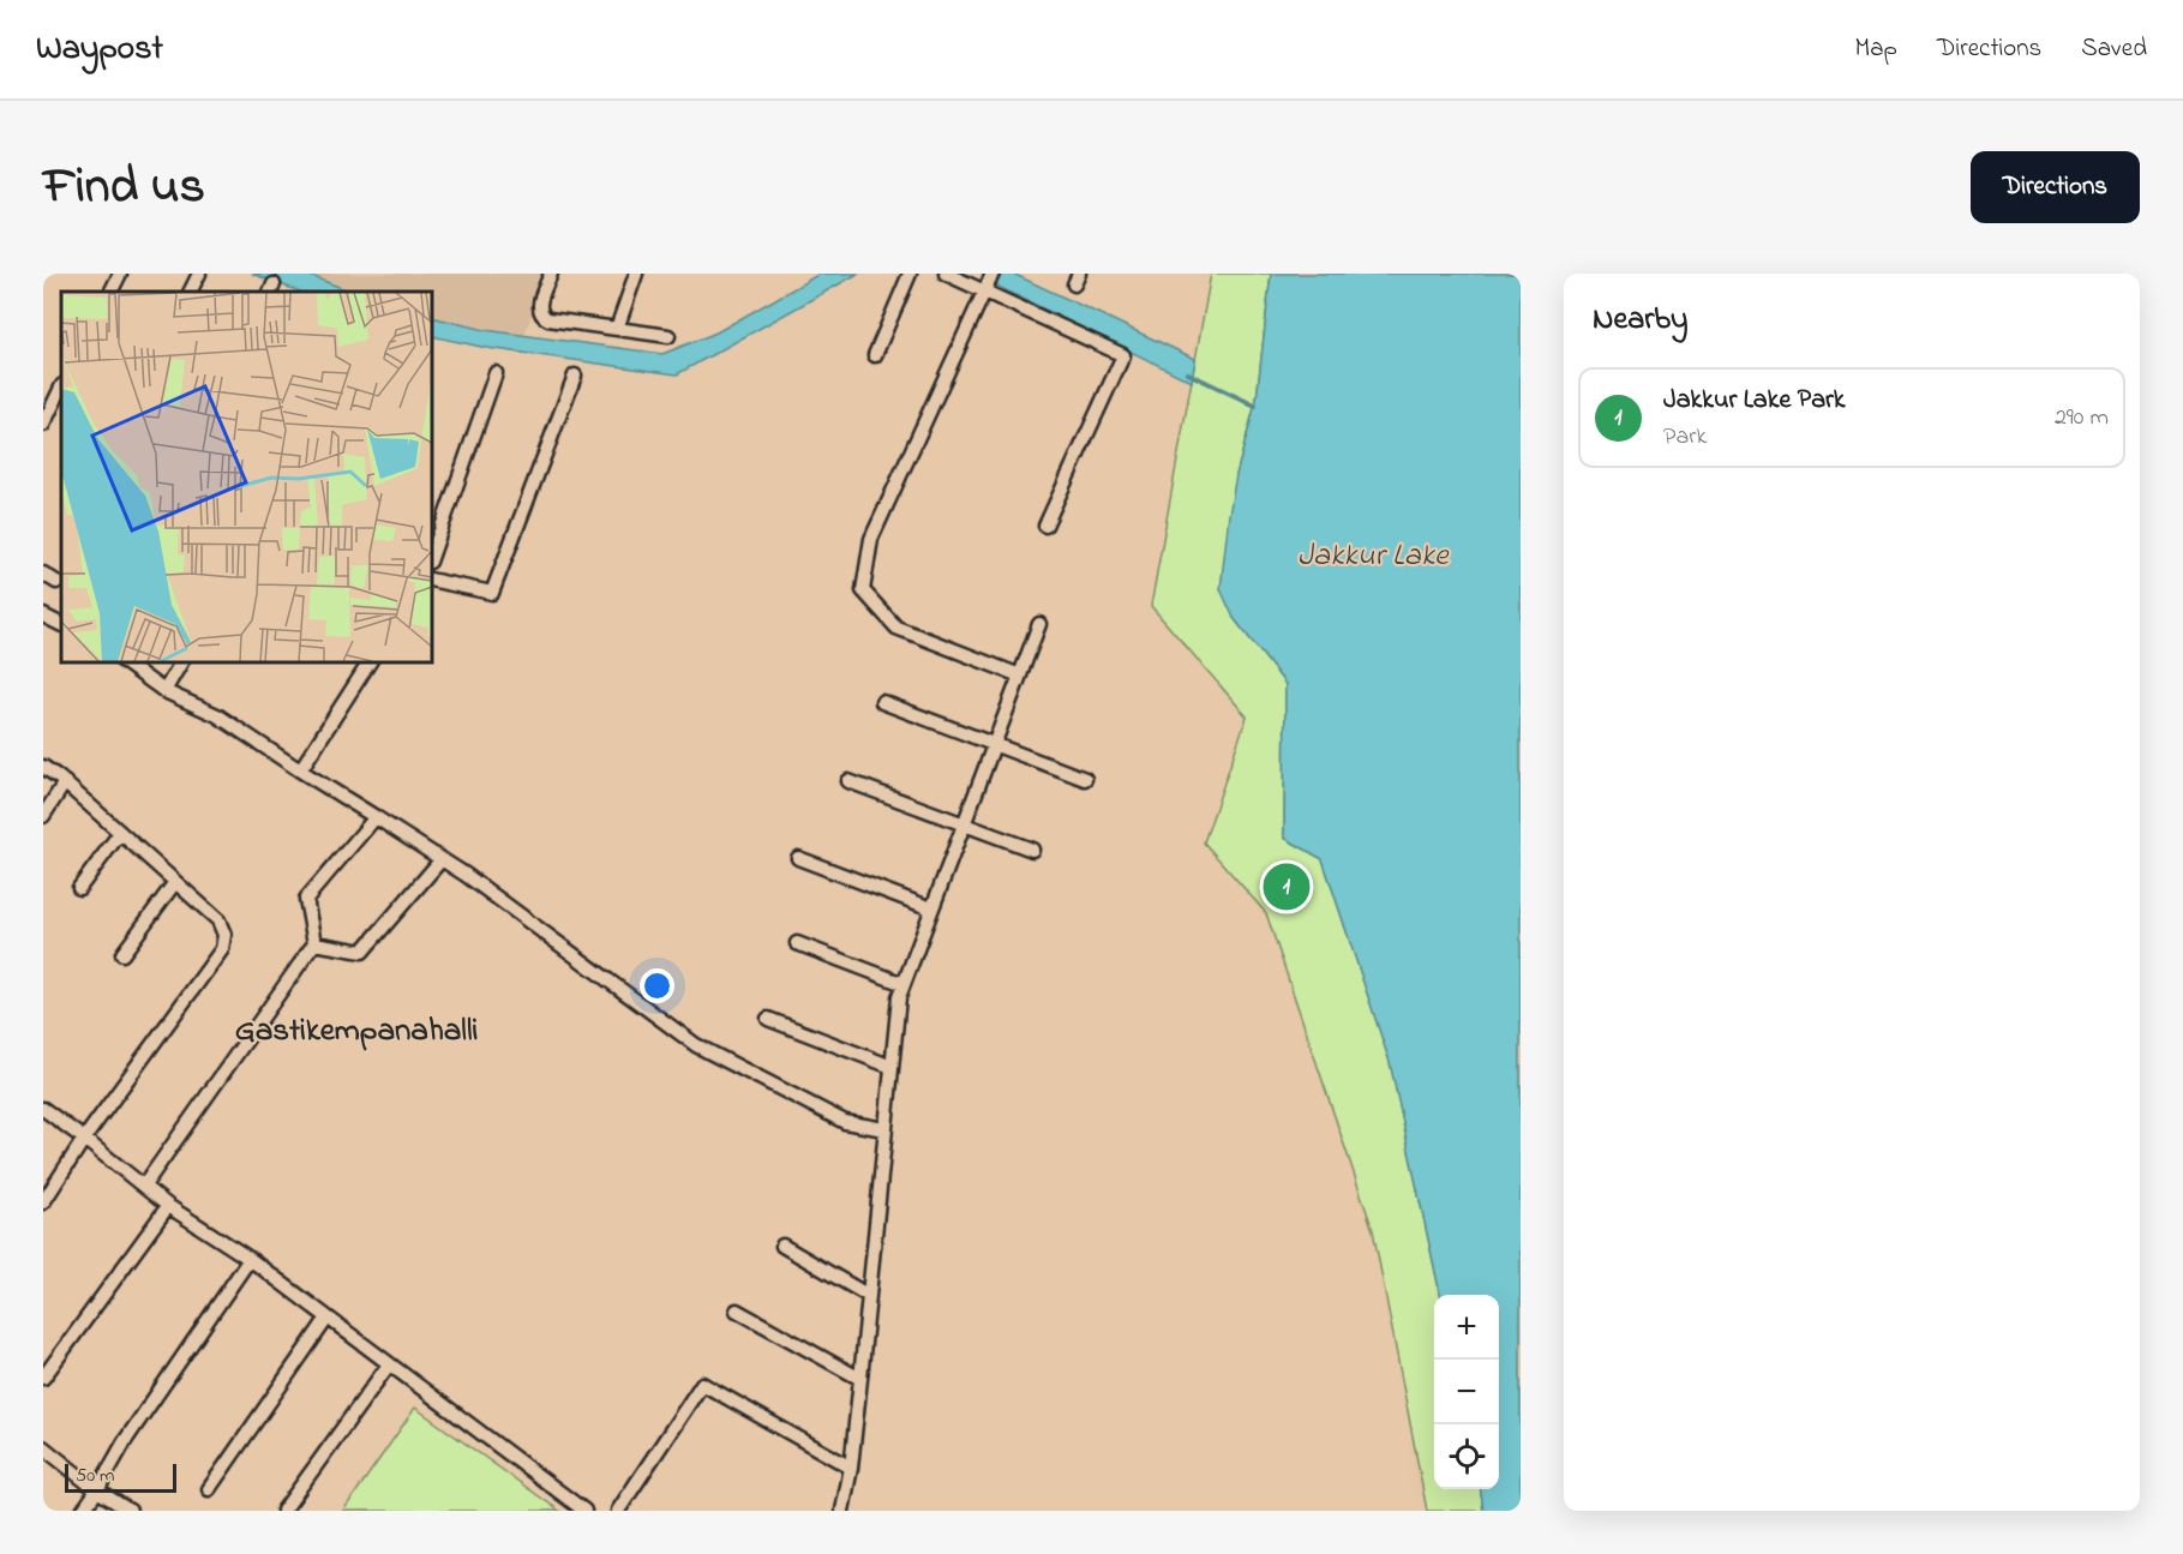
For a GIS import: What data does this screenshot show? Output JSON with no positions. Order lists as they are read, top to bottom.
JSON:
{
  "districts": ["Gastikempanahalli"],
  "water": ["Jakkur Lake"],
  "scale_bar": "50 m",
  "page": {
    "header": "Waypost",
    "nav": ["Map", "Directions", "Saved"],
    "title": "Find us",
    "buttons": "Directions",
    "heading": "Nearby",
    "list": [
      {
        "mark": "1",
        "name": "Jakkur Lake Park",
        "note": "Park",
        "value": "290 m"
      }
    ],
    "pins": "1",
    "map_buttons": ["+", "−"],
    "scale": "50 m"
  }
}
